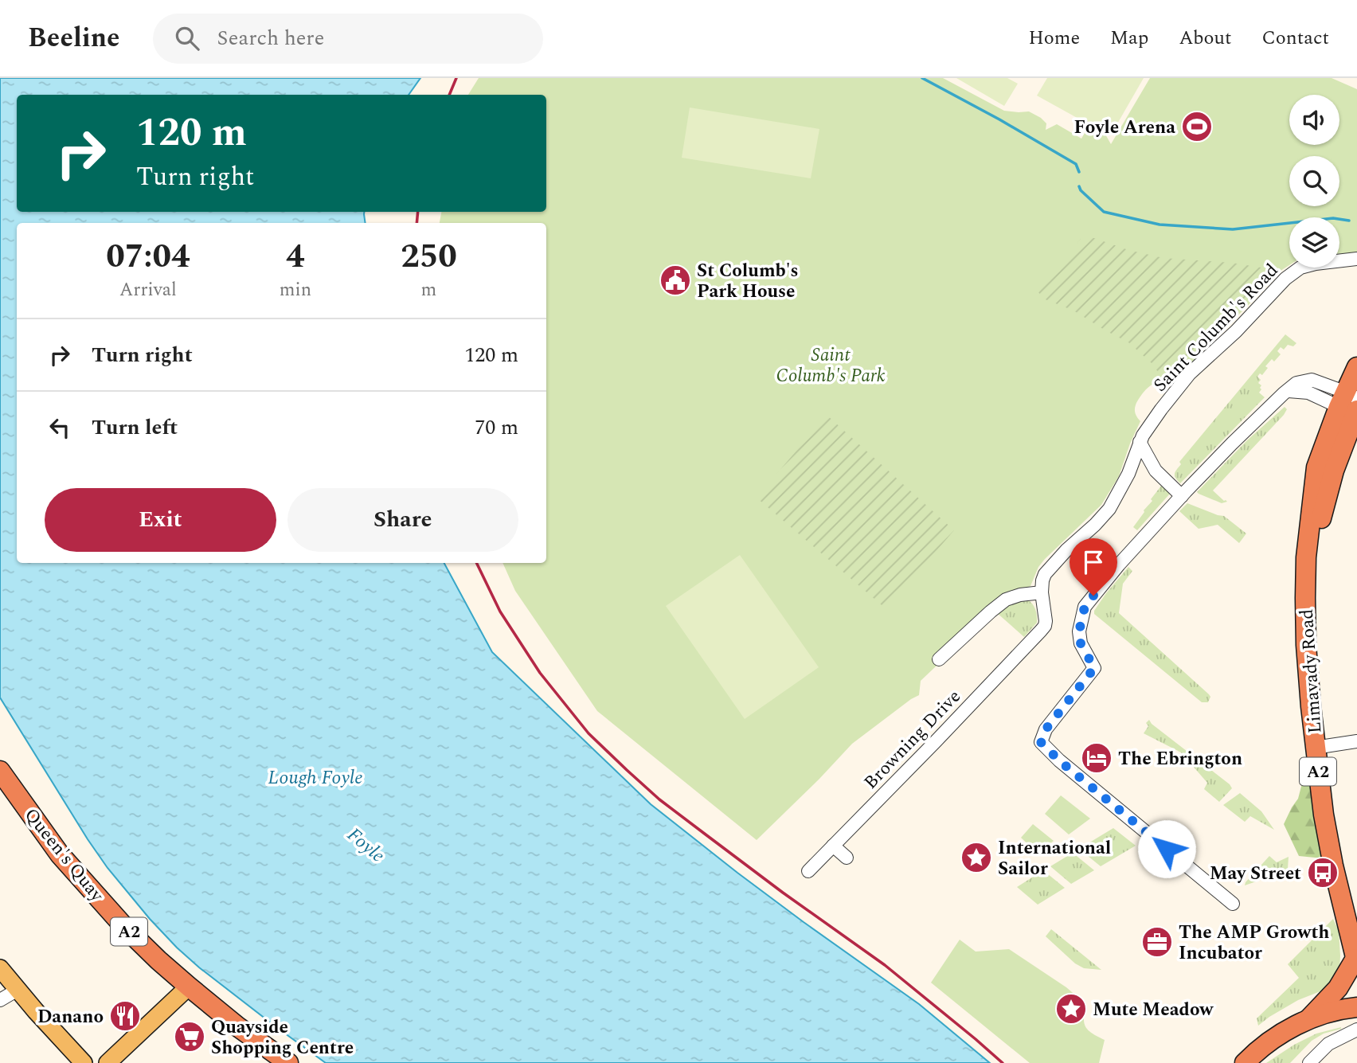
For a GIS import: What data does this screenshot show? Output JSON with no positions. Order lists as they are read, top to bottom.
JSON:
{
  "streets": {
    "highway": ["Limavady Road", "A2", "Queen's Quay"],
    "street": ["Saint Columb's Road", "Browning Drive"]
  },
  "crossings": [
    ["Saint Columb's Road", "Browning Drive"]
  ],
  "water": ["Lough Foyle", "Foyle"],
  "parks": ["Saint Columb's Park"],
  "places": {
    "sports": ["Foyle Arena"],
    "public building": ["St Columb's Park House"],
    "hotel": ["The Ebrington"],
    "place": ["International Sailor", "Mute Meadow"],
    "bus stop": ["May Street"],
    "office": ["The AMP Growth Incubator"],
    "restaurant": ["Danano"],
    "supermarket": ["Quayside Shopping Centre"]
  },
  "page": {
    "header": "Beeline",
    "search": "Search here",
    "nav": [
      "Home",
      "Map",
      "About",
      "Contact"
    ],
    "turn": ["120 m", "Turn right"],
    "eta": [
      "07:04",
      "Arrival",
      "4",
      "min",
      "250",
      "m"
    ],
    "list": [
      {
        "name": "Turn right",
        "value": "120 m"
      },
      {
        "name": "Turn left",
        "value": "70 m"
      }
    ],
    "buttons": ["Exit", "Share"]
  }
}
